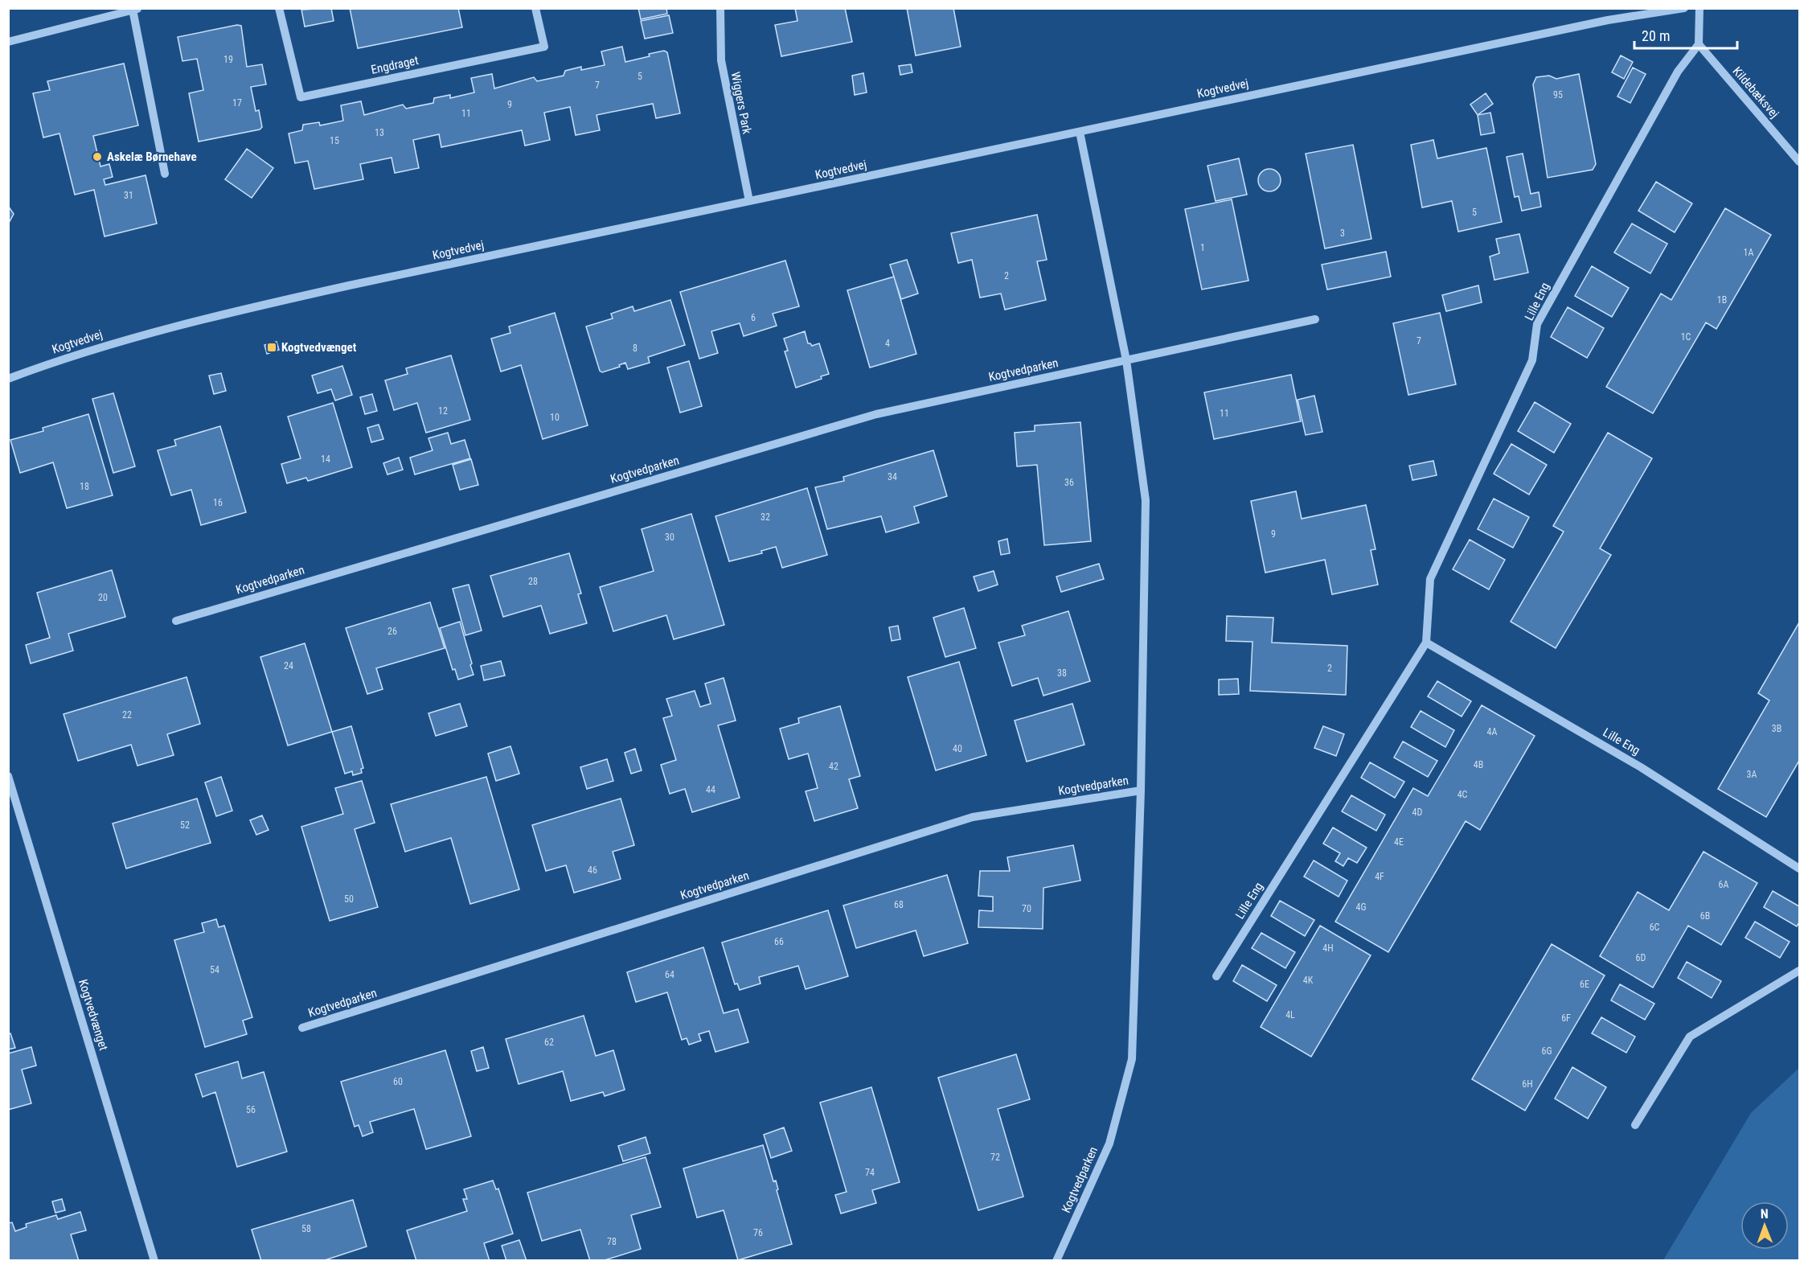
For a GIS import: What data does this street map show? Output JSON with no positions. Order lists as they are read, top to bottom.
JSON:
{
  "streets": {
    "street": [
      "Engdraget",
      "Kogtvedvej",
      "Kildebæksvej",
      "Wiggers Park",
      "Lille Eng",
      "Kogtvedparken",
      "Kogtvedvænget"
    ]
  },
  "crossings": [
    ["Kogtvedvej", "Wiggers Park"],
    ["Kogtvedvej", "Kogtvedparken"],
    ["Kildebæksvej", "Lille Eng"]
  ],
  "places": {
    "other": ["Askelæ Børnehave"],
    "transit": ["Kogtvedvænget"]
  },
  "house_numbers": [
    "19",
    "5",
    "7",
    "95",
    "17",
    "9",
    "11",
    "13",
    "15",
    "31",
    "5",
    "3",
    "1",
    "1A",
    "2",
    "1B",
    "6",
    "1C",
    "7",
    "4",
    "8",
    "12",
    "11",
    "10",
    "14",
    "34",
    "36",
    "18",
    "16",
    "32",
    "9",
    "30",
    "28",
    "20",
    "26",
    "24",
    "2",
    "38",
    "22",
    "3B",
    "4A",
    "40",
    "4B",
    "42",
    "3A",
    "44",
    "4C",
    "4D",
    "52",
    "4E",
    "46",
    "4F",
    "6A",
    "50",
    "68",
    "4G",
    "70",
    "6B",
    "6C",
    "66",
    "4H",
    "6D",
    "54",
    "64",
    "4K",
    "6E",
    "4L",
    "6F",
    "62",
    "6G",
    "60",
    "6H",
    "56",
    "72",
    "74",
    "58",
    "76",
    "78"
  ],
  "scale_bar": "20 m",
  "north": "top"
}
